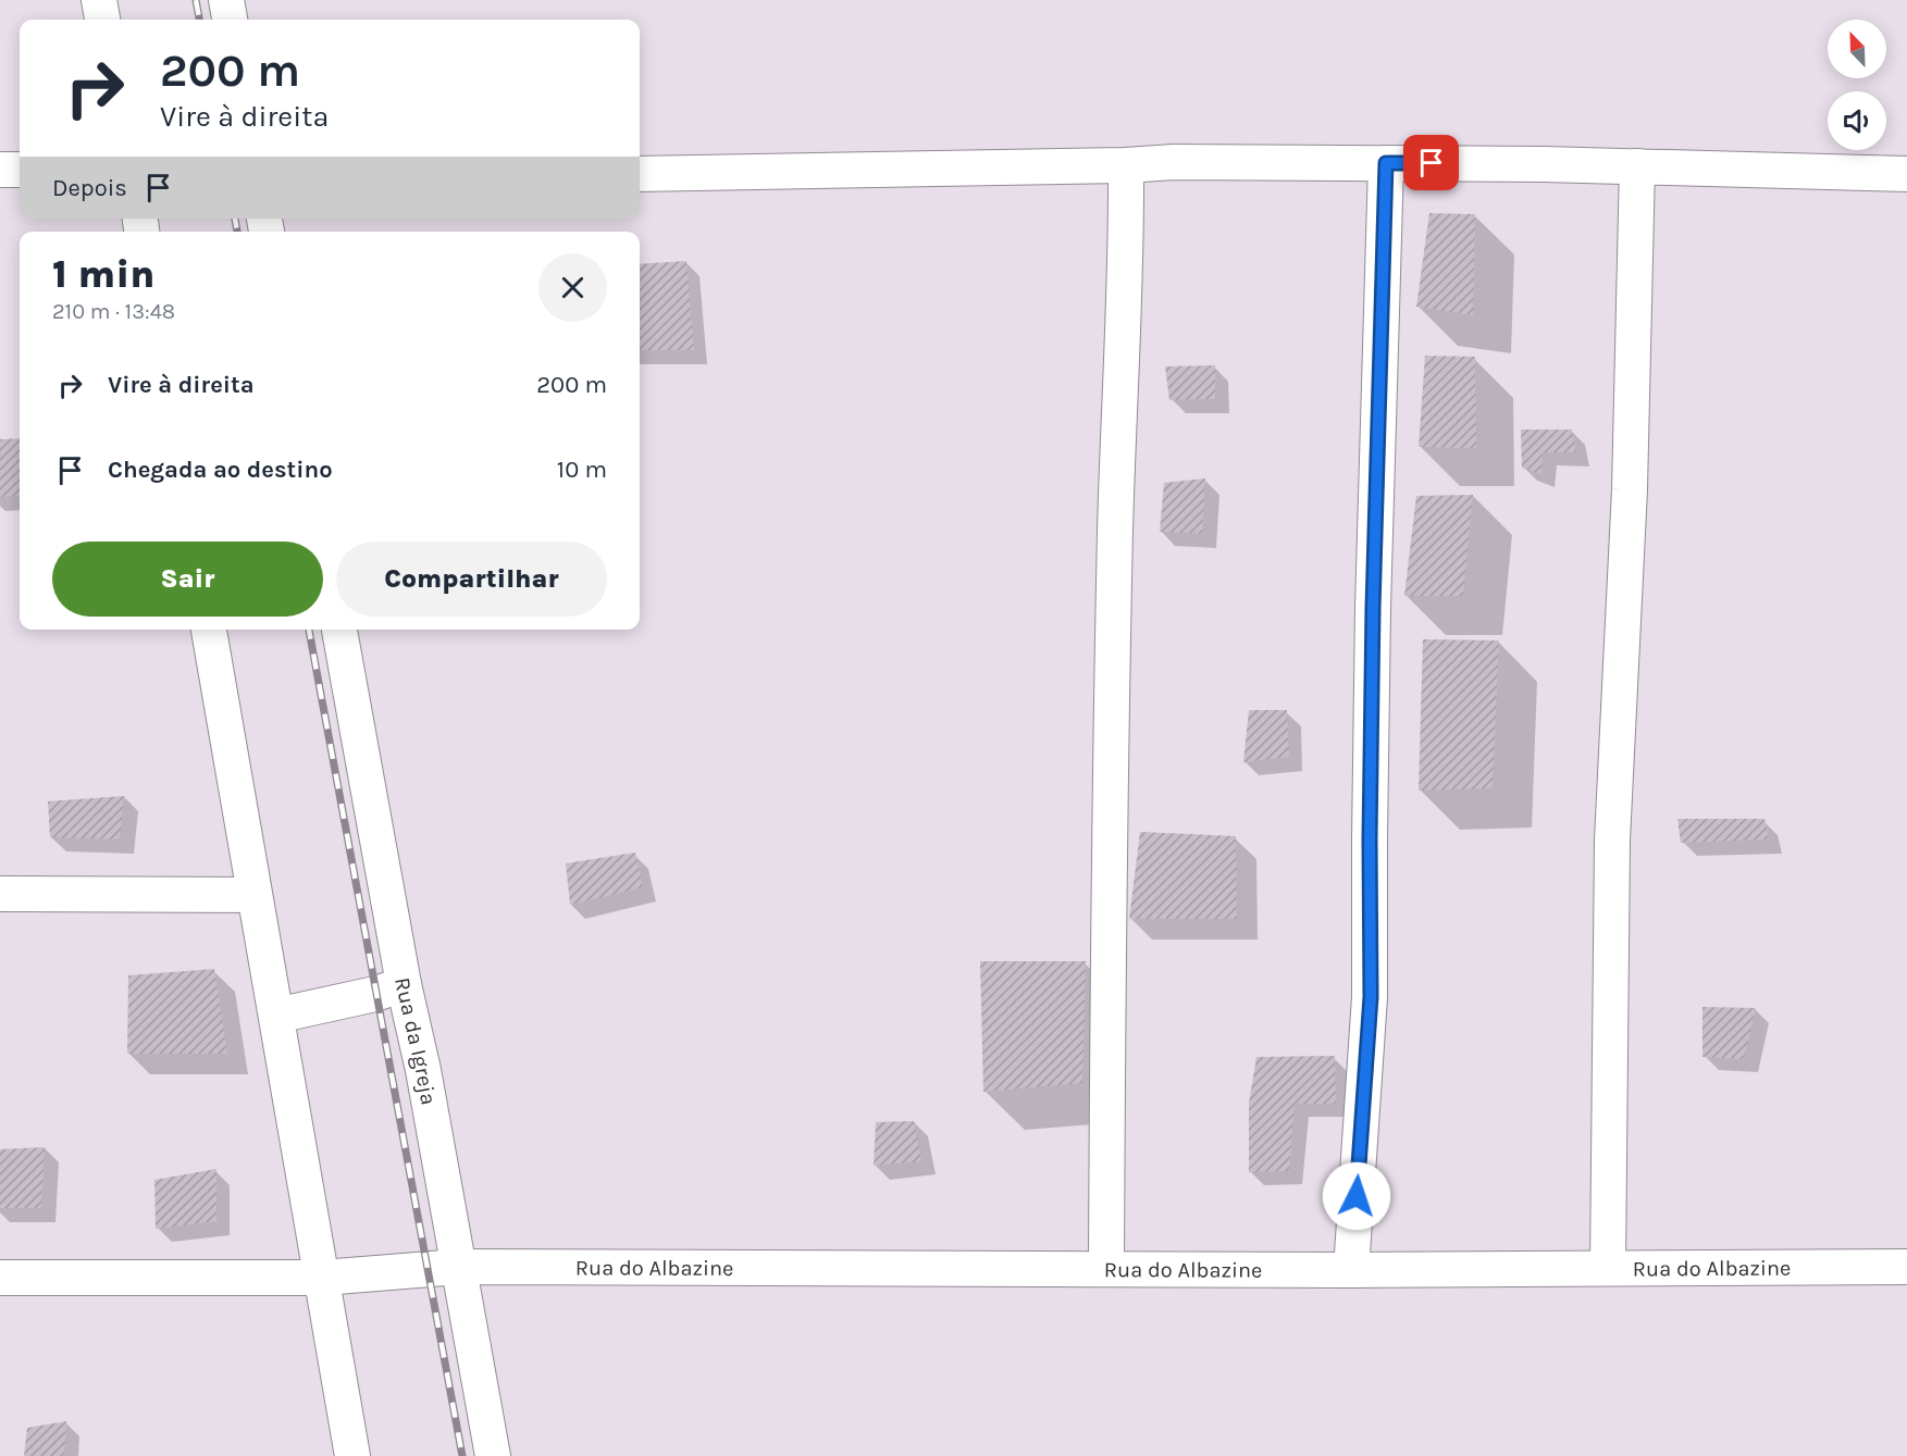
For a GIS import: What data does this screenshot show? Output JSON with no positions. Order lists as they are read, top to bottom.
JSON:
{
  "streets": {
    "street": ["Rua da Igreja", "Rua do Albazine"]
  },
  "crossings": [
    ["Rua da Igreja", "Rua do Albazine"]
  ],
  "north": "top left",
  "page": {
    "turn": ["200 m", "Vire à direita"],
    "then": "Depois",
    "heading": ["1 min", "210 m · 13:48"],
    "list": [
      {
        "name": "Vire à direita",
        "value": "200 m"
      },
      {
        "name": "Chegada ao destino",
        "value": "10 m"
      }
    ],
    "buttons": ["Sair", "Compartilhar"]
  }
}
